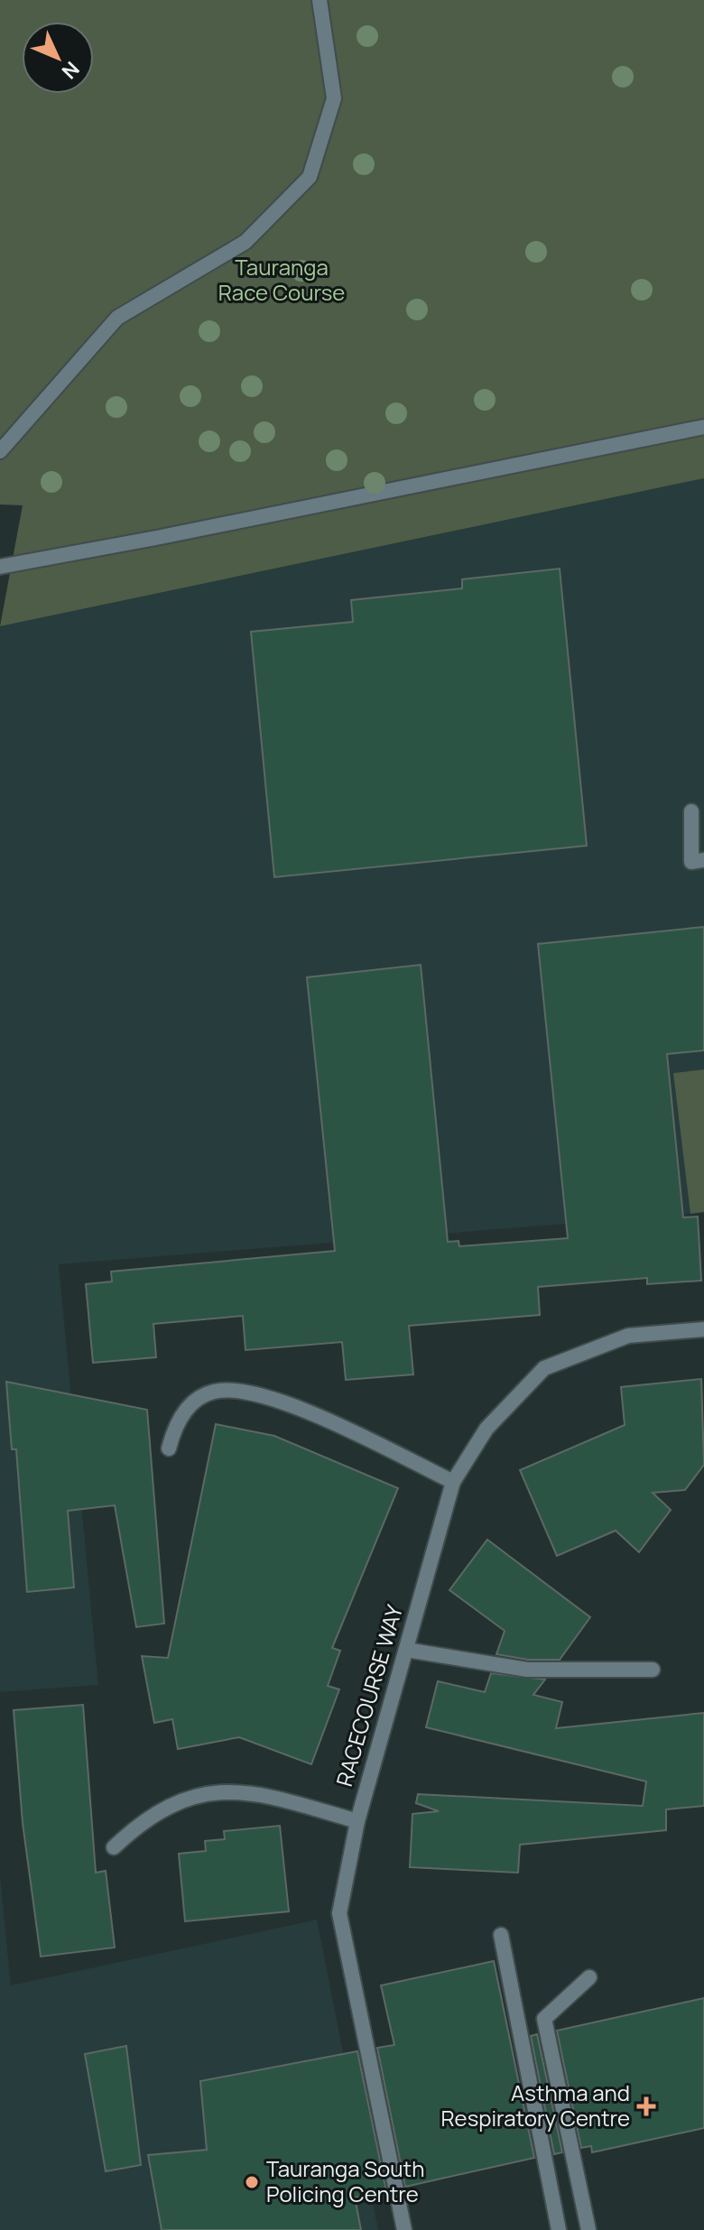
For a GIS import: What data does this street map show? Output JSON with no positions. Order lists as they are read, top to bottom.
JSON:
{
  "streets": {
    "street": ["RACECOURSE WAY"]
  },
  "parks": ["Tauranga Race Course"],
  "places": {
    "health": ["Asthma and Respiratory Centre"],
    "other": ["Tauranga South Policing Centre"]
  },
  "north": "bottom right"
}
